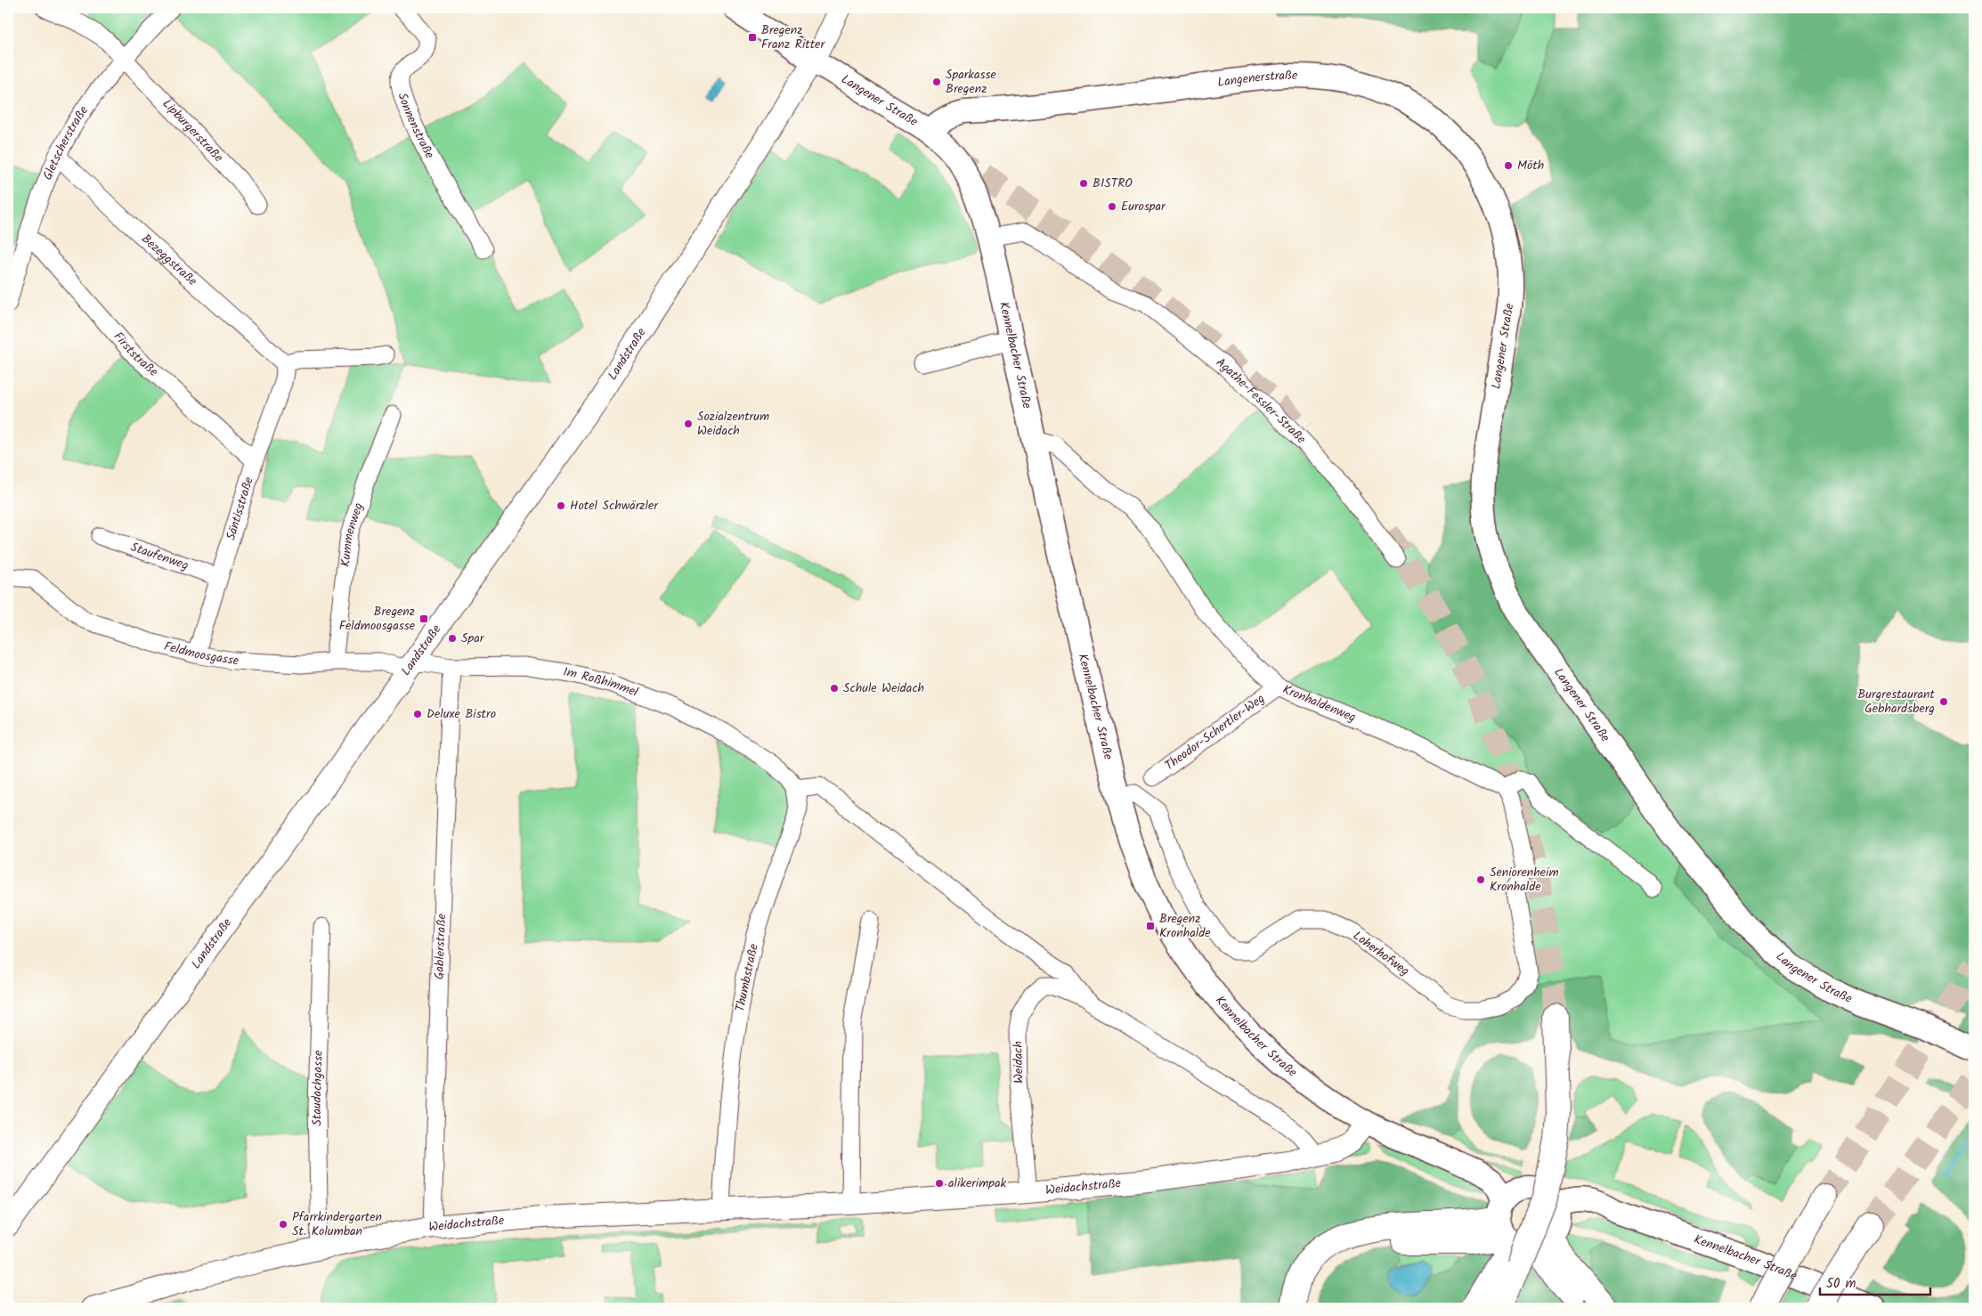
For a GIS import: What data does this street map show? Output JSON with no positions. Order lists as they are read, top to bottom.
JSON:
{
  "streets": {
    "main road": ["Langenerstraße", "Langener Straße", "Kennelbacher Straße"],
    "street": [
      "Sonnenstraße",
      "Lipburgerstraße",
      "Gletscherstraße",
      "Bezeggstraße",
      "Firststraße",
      "Landstraße",
      "Agathe-Fessler-Straße",
      "Säntisstraße",
      "Kummenweg",
      "Staufenweg",
      "Feldmoosgasse",
      "Im Roßhimmel",
      "Kronhaldenweg",
      "Theodor-Schertler-Weg",
      "Gablerstraße",
      "Loherhofweg",
      "Thumbstraße",
      "Weidach",
      "Staudachgasse",
      "Weidachstraße"
    ]
  },
  "crossings": [
    ["Langenerstraße", "Langener Straße"],
    ["Langenerstraße", "Kennelbacher Straße"],
    ["Langener Straße", "Landstraße"],
    ["Langener Straße", "Kennelbacher Straße"],
    ["Lipburgerstraße", "Gletscherstraße"],
    ["Gletscherstraße", "Bezeggstraße"],
    ["Gletscherstraße", "Firststraße"],
    ["Bezeggstraße", "Säntisstraße"],
    ["Firststraße", "Säntisstraße"],
    ["Landstraße", "Feldmoosgasse"],
    ["Landstraße", "Im Roßhimmel"],
    ["Kennelbacher Straße", "Agathe-Fessler-Straße"],
    ["Kennelbacher Straße", "Kronhaldenweg"],
    ["Kennelbacher Straße", "Loherhofweg"],
    ["Kennelbacher Straße", "Weidachstraße"],
    ["Säntisstraße", "Staufenweg"],
    ["Säntisstraße", "Feldmoosgasse"],
    ["Kummenweg", "Feldmoosgasse"],
    ["Feldmoosgasse", "Im Roßhimmel"],
    ["Im Roßhimmel", "Gablerstraße"],
    ["Im Roßhimmel", "Thumbstraße"],
    ["Kronhaldenweg", "Theodor-Schertler-Weg"],
    ["Kronhaldenweg", "Loherhofweg"],
    ["Gablerstraße", "Weidachstraße"],
    ["Thumbstraße", "Weidachstraße"],
    ["Weidach", "Weidachstraße"],
    ["Staudachgasse", "Weidachstraße"]
  ],
  "places": {
    "transit": ["Bregenz Franz Ritter", "Bregenz Feldmoosgasse", "Bregenz Kronhalde"],
    "other": [
      "Sparkasse Bregenz",
      "Möth",
      "BISTRO",
      "Eurospar",
      "Sozialzentrum Weidach",
      "Hotel Schwärzler",
      "Spar",
      "Schule Weidach",
      "Burgrestaurant Gebhardsberg",
      "Deluxe Bistro",
      "Seniorenheim Kronhalde",
      "alikerimpak",
      "Pfarrkindergarten St. Kolumban"
    ]
  },
  "scale_bar": "50 m"
}
